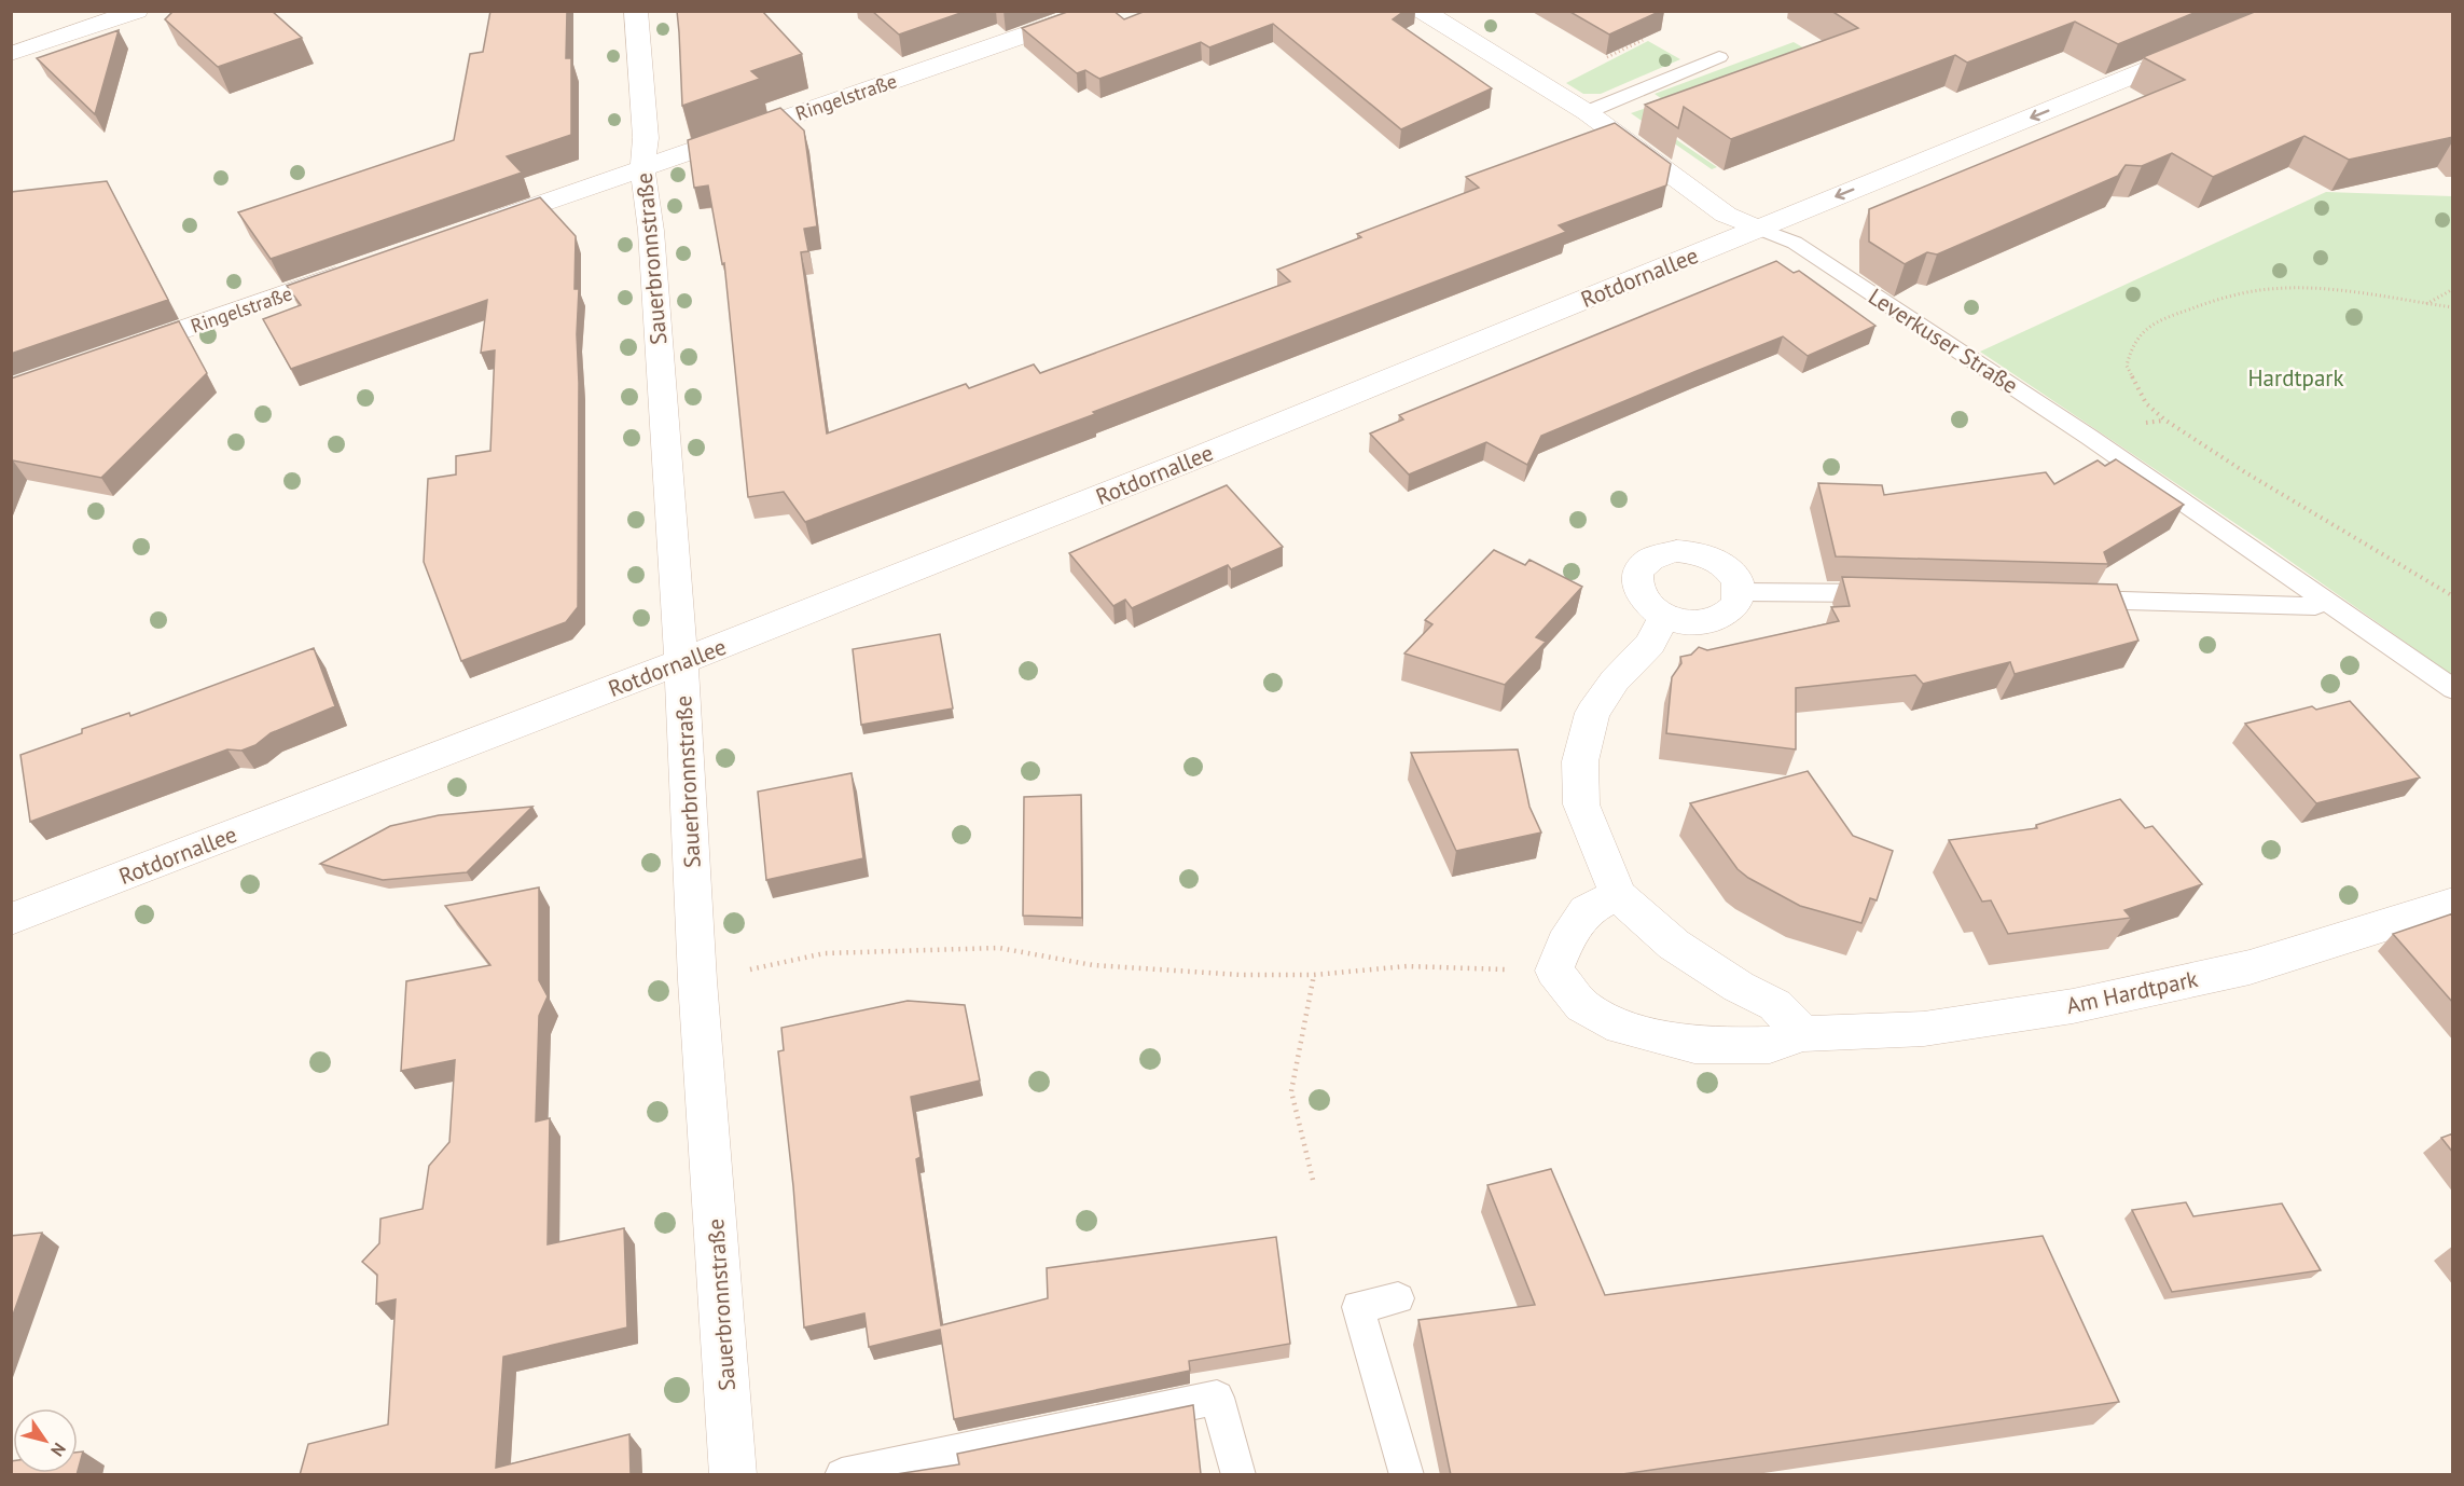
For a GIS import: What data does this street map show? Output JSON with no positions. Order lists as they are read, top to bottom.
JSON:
{
  "streets": {
    "street": [
      "Ringelstraße",
      "Sauerbronnstraße",
      "Rotdornallee",
      "Leverkuser Straße",
      "Am Hardtpark"
    ]
  },
  "crossings": [
    ["Ringelstraße", "Sauerbronnstraße"],
    ["Sauerbronnstraße", "Rotdornallee"],
    ["Rotdornallee", "Leverkuser Straße"]
  ],
  "parks": ["Hardtpark"],
  "north": "bottom right"
}
